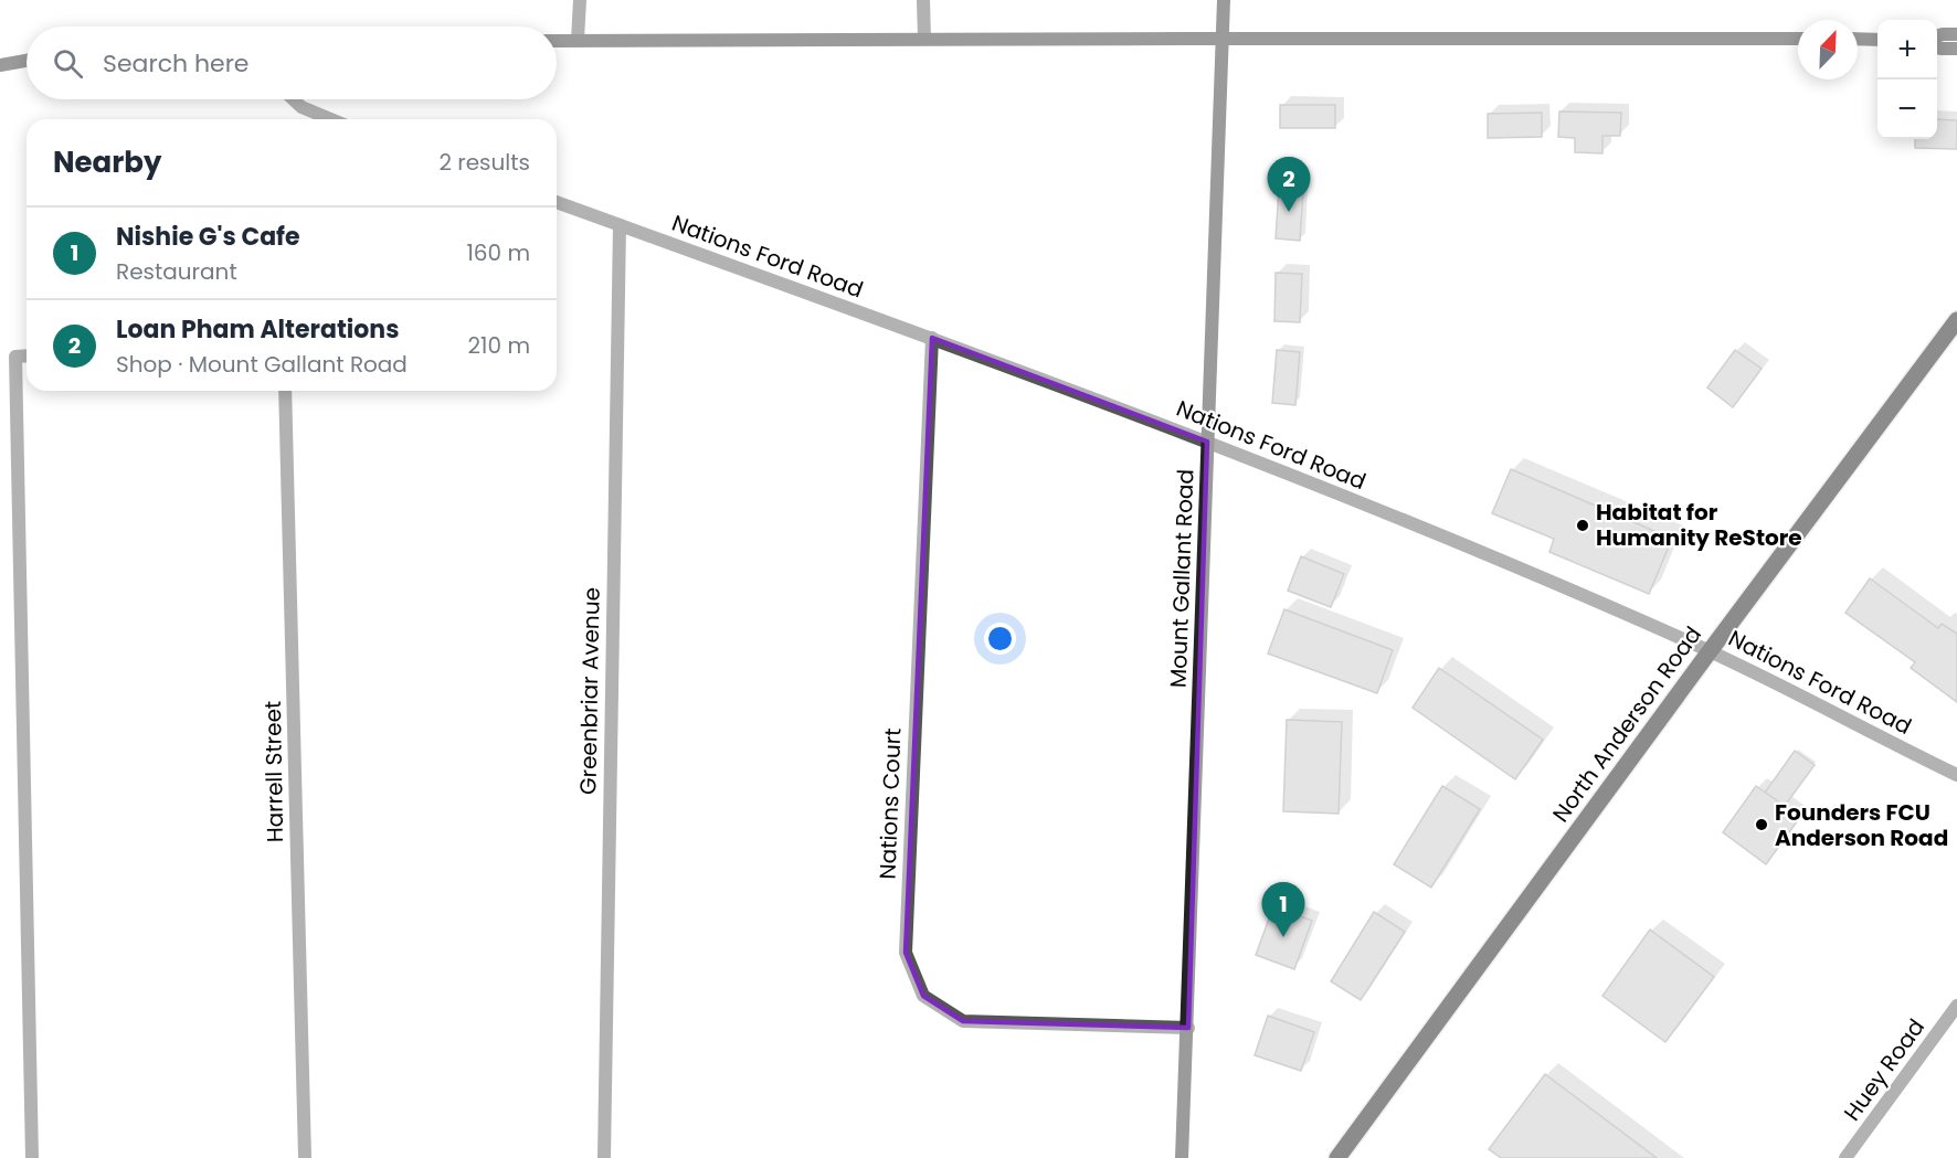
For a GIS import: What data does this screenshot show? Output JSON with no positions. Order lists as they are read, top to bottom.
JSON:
{
  "streets": {
    "main road": ["North Anderson Road"],
    "street": [
      "Nations Ford Road",
      "Mount Gallant Road",
      "Greenbriar Avenue",
      "Harrell Street",
      "Nations Court",
      "Huey Road"
    ]
  },
  "crossings": [
    ["Nations Ford Road", "Mount Gallant Road"],
    ["Nations Ford Road", "Greenbriar Avenue"],
    ["Nations Ford Road", "North Anderson Road"],
    ["Nations Ford Road", "Nations Court"],
    ["Mount Gallant Road", "Nations Court"]
  ],
  "places": ["Habitat for Humanity ReStore", "Founders FCU Anderson Road"],
  "north": "top right",
  "page": {
    "map_buttons": ["+", "−"],
    "search": "Search here",
    "heading": ["Nearby", "2 results"],
    "pins": ["2", "1"],
    "list": [
      {
        "mark": "1",
        "name": "Nishie G's Cafe",
        "note": "Restaurant",
        "value": "160 m"
      },
      {
        "mark": "2",
        "name": "Loan Pham Alterations",
        "note": "Shop · Mount Gallant Road",
        "value": "210 m"
      }
    ]
  }
}
